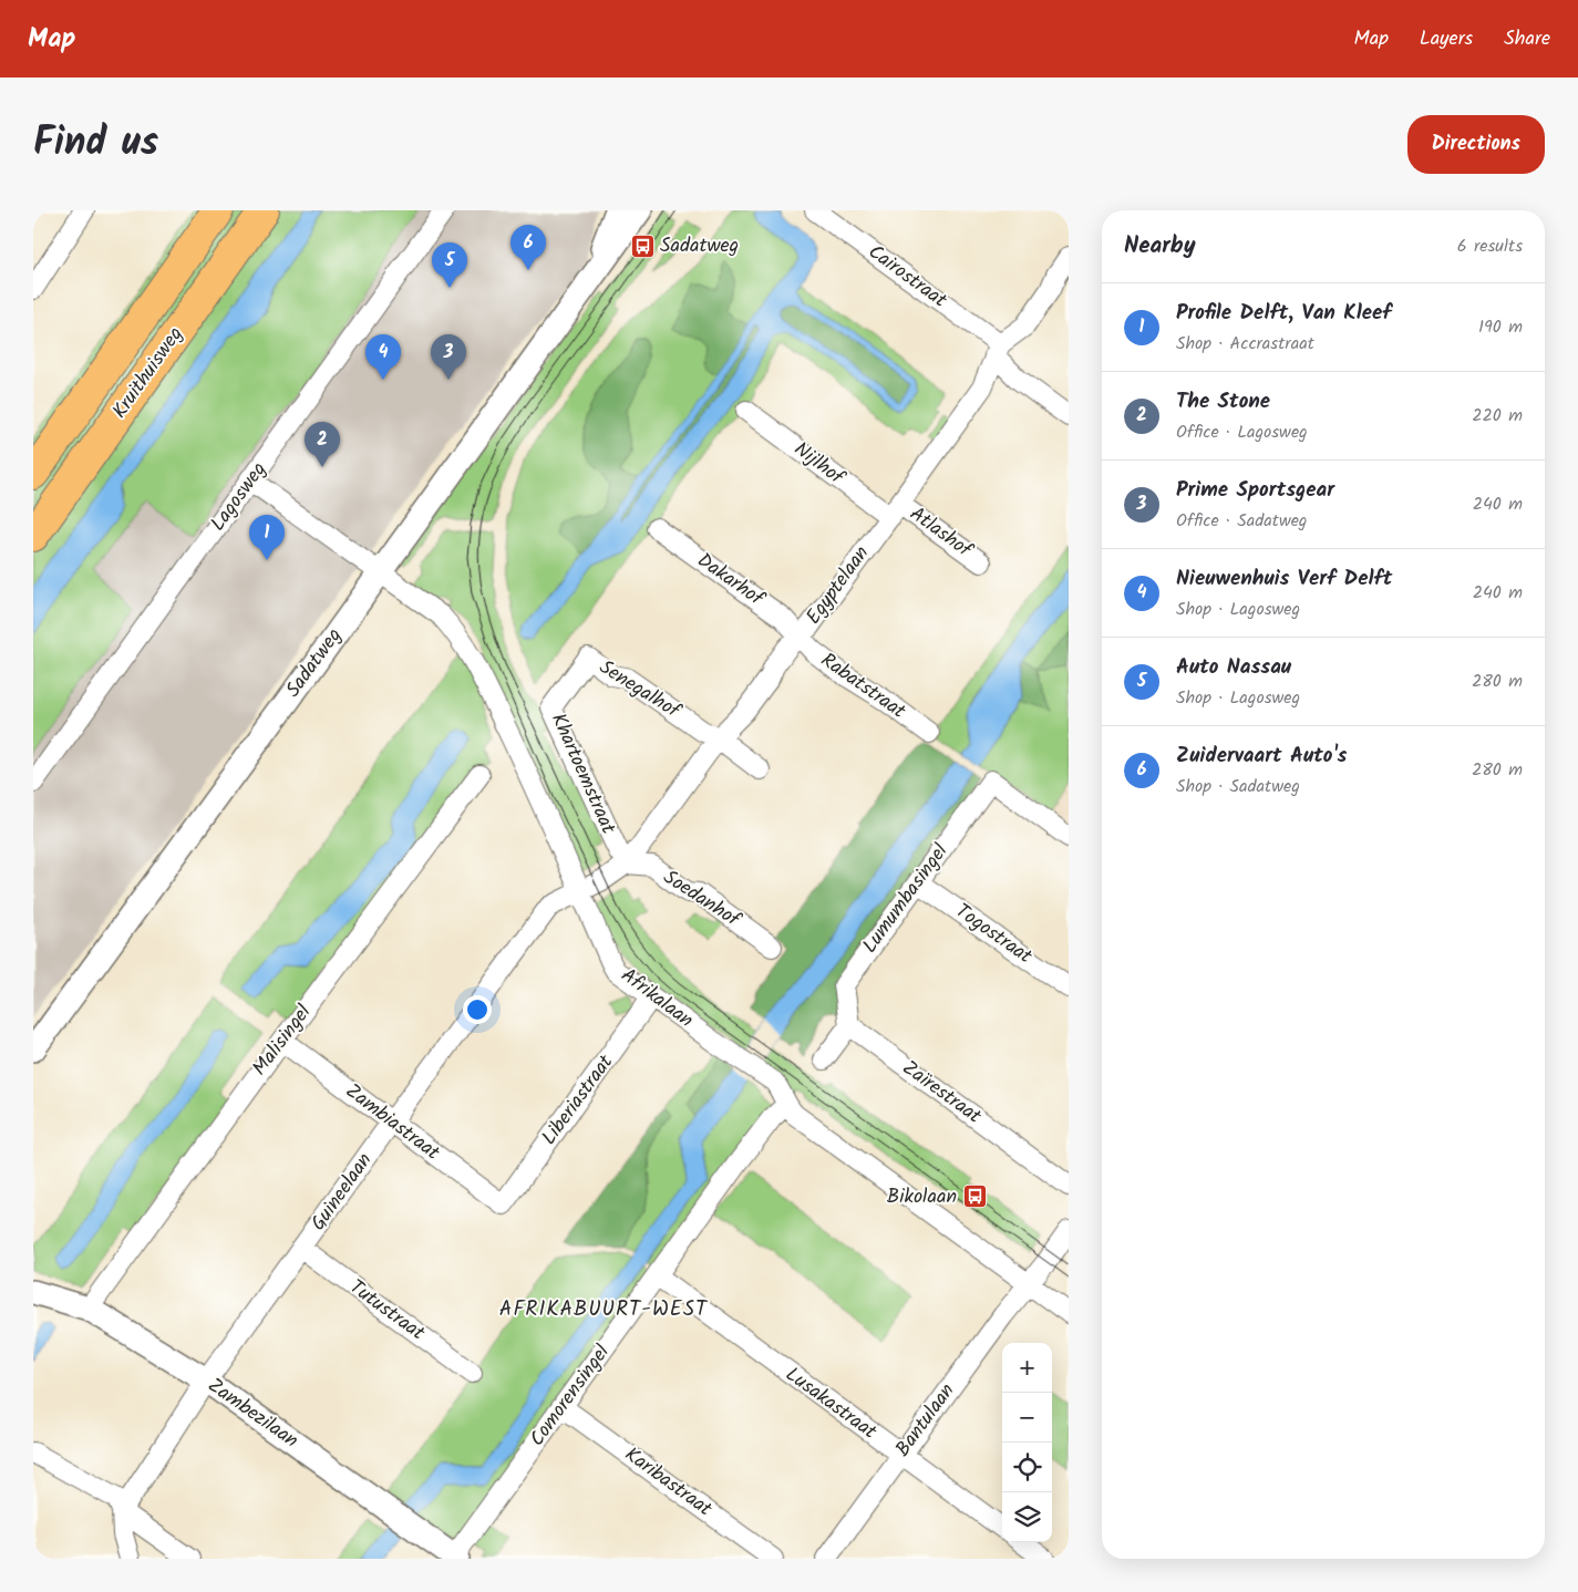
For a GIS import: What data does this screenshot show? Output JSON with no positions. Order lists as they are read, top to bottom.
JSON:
{
  "streets": {
    "main road": ["Kruithuisweg"],
    "street": [
      "Cairostraat",
      "Nijlhof",
      "Lagosweg",
      "Atlashof",
      "Dakarhof",
      "Egyptelaan",
      "Sadatweg",
      "Rabatstraat",
      "Senegalhof",
      "Khartoemstraat",
      "Soedanhof",
      "Lumumbasingel",
      "Togostraat",
      "Afrikalaan",
      "Malisingel",
      "Zaïrestraat",
      "Liberiastraat",
      "Zambiastraat",
      "Guineelaan",
      "Tutustraat",
      "Comorensingel",
      "Lusakastraat",
      "Zambezilaan",
      "Bantulaan",
      "Karibastraat"
    ]
  },
  "crossings": [
    ["Cairostraat", "Egyptelaan"],
    ["Nijlhof", "Atlashof"],
    ["Nijlhof", "Egyptelaan"],
    ["Lagosweg", "Afrikalaan"],
    ["Atlashof", "Egyptelaan"],
    ["Dakarhof", "Egyptelaan"],
    ["Dakarhof", "Rabatstraat"],
    ["Egyptelaan", "Rabatstraat"],
    ["Egyptelaan", "Senegalhof"],
    ["Egyptelaan", "Khartoemstraat"],
    ["Egyptelaan", "Soedanhof"],
    ["Egyptelaan", "Afrikalaan"],
    ["Egyptelaan", "Guineelaan"],
    ["Sadatweg", "Afrikalaan"],
    ["Senegalhof", "Khartoemstraat"],
    ["Khartoemstraat", "Soedanhof"],
    ["Lumumbasingel", "Togostraat"],
    ["Lumumbasingel", "Zaïrestraat"],
    ["Afrikalaan", "Liberiastraat"],
    ["Afrikalaan", "Guineelaan"],
    ["Afrikalaan", "Comorensingel"],
    ["Afrikalaan", "Bantulaan"],
    ["Malisingel", "Zambiastraat"],
    ["Malisingel", "Zambezilaan"],
    ["Liberiastraat", "Zambiastraat"],
    ["Zambiastraat", "Guineelaan"],
    ["Guineelaan", "Tutustraat"],
    ["Guineelaan", "Zambezilaan"],
    ["Comorensingel", "Lusakastraat"],
    ["Comorensingel", "Zambezilaan"],
    ["Comorensingel", "Karibastraat"],
    ["Lusakastraat", "Bantulaan"]
  ],
  "districts": ["AFRIKABUURT-WEST"],
  "places": {
    "bus stop": ["Sadatweg", "Bikolaan"]
  },
  "page": {
    "header": "Map",
    "nav": ["Map", "Layers", "Share"],
    "title": "Find us",
    "buttons": "Directions",
    "heading": ["Nearby", "6 results"],
    "pins": [
      "6",
      "5",
      "3",
      "4",
      "2",
      "1"
    ],
    "list": [
      {
        "mark": "1",
        "name": "Profile Delft, Van Kleef",
        "note": "Shop · Accrastraat",
        "value": "190 m"
      },
      {
        "mark": "2",
        "name": "The Stone",
        "note": "Office · Lagosweg",
        "value": "220 m"
      },
      {
        "mark": "3",
        "name": "Prime Sportsgear",
        "note": "Office · Sadatweg",
        "value": "240 m"
      },
      {
        "mark": "4",
        "name": "Nieuwenhuis Verf Delft",
        "note": "Shop · Lagosweg",
        "value": "240 m"
      },
      {
        "mark": "5",
        "name": "Auto Nassau",
        "note": "Shop · Lagosweg",
        "value": "280 m"
      },
      {
        "mark": "6",
        "name": "Zuidervaart Auto's",
        "note": "Shop · Sadatweg",
        "value": "280 m"
      }
    ],
    "map_buttons": ["+", "−"]
  }
}
